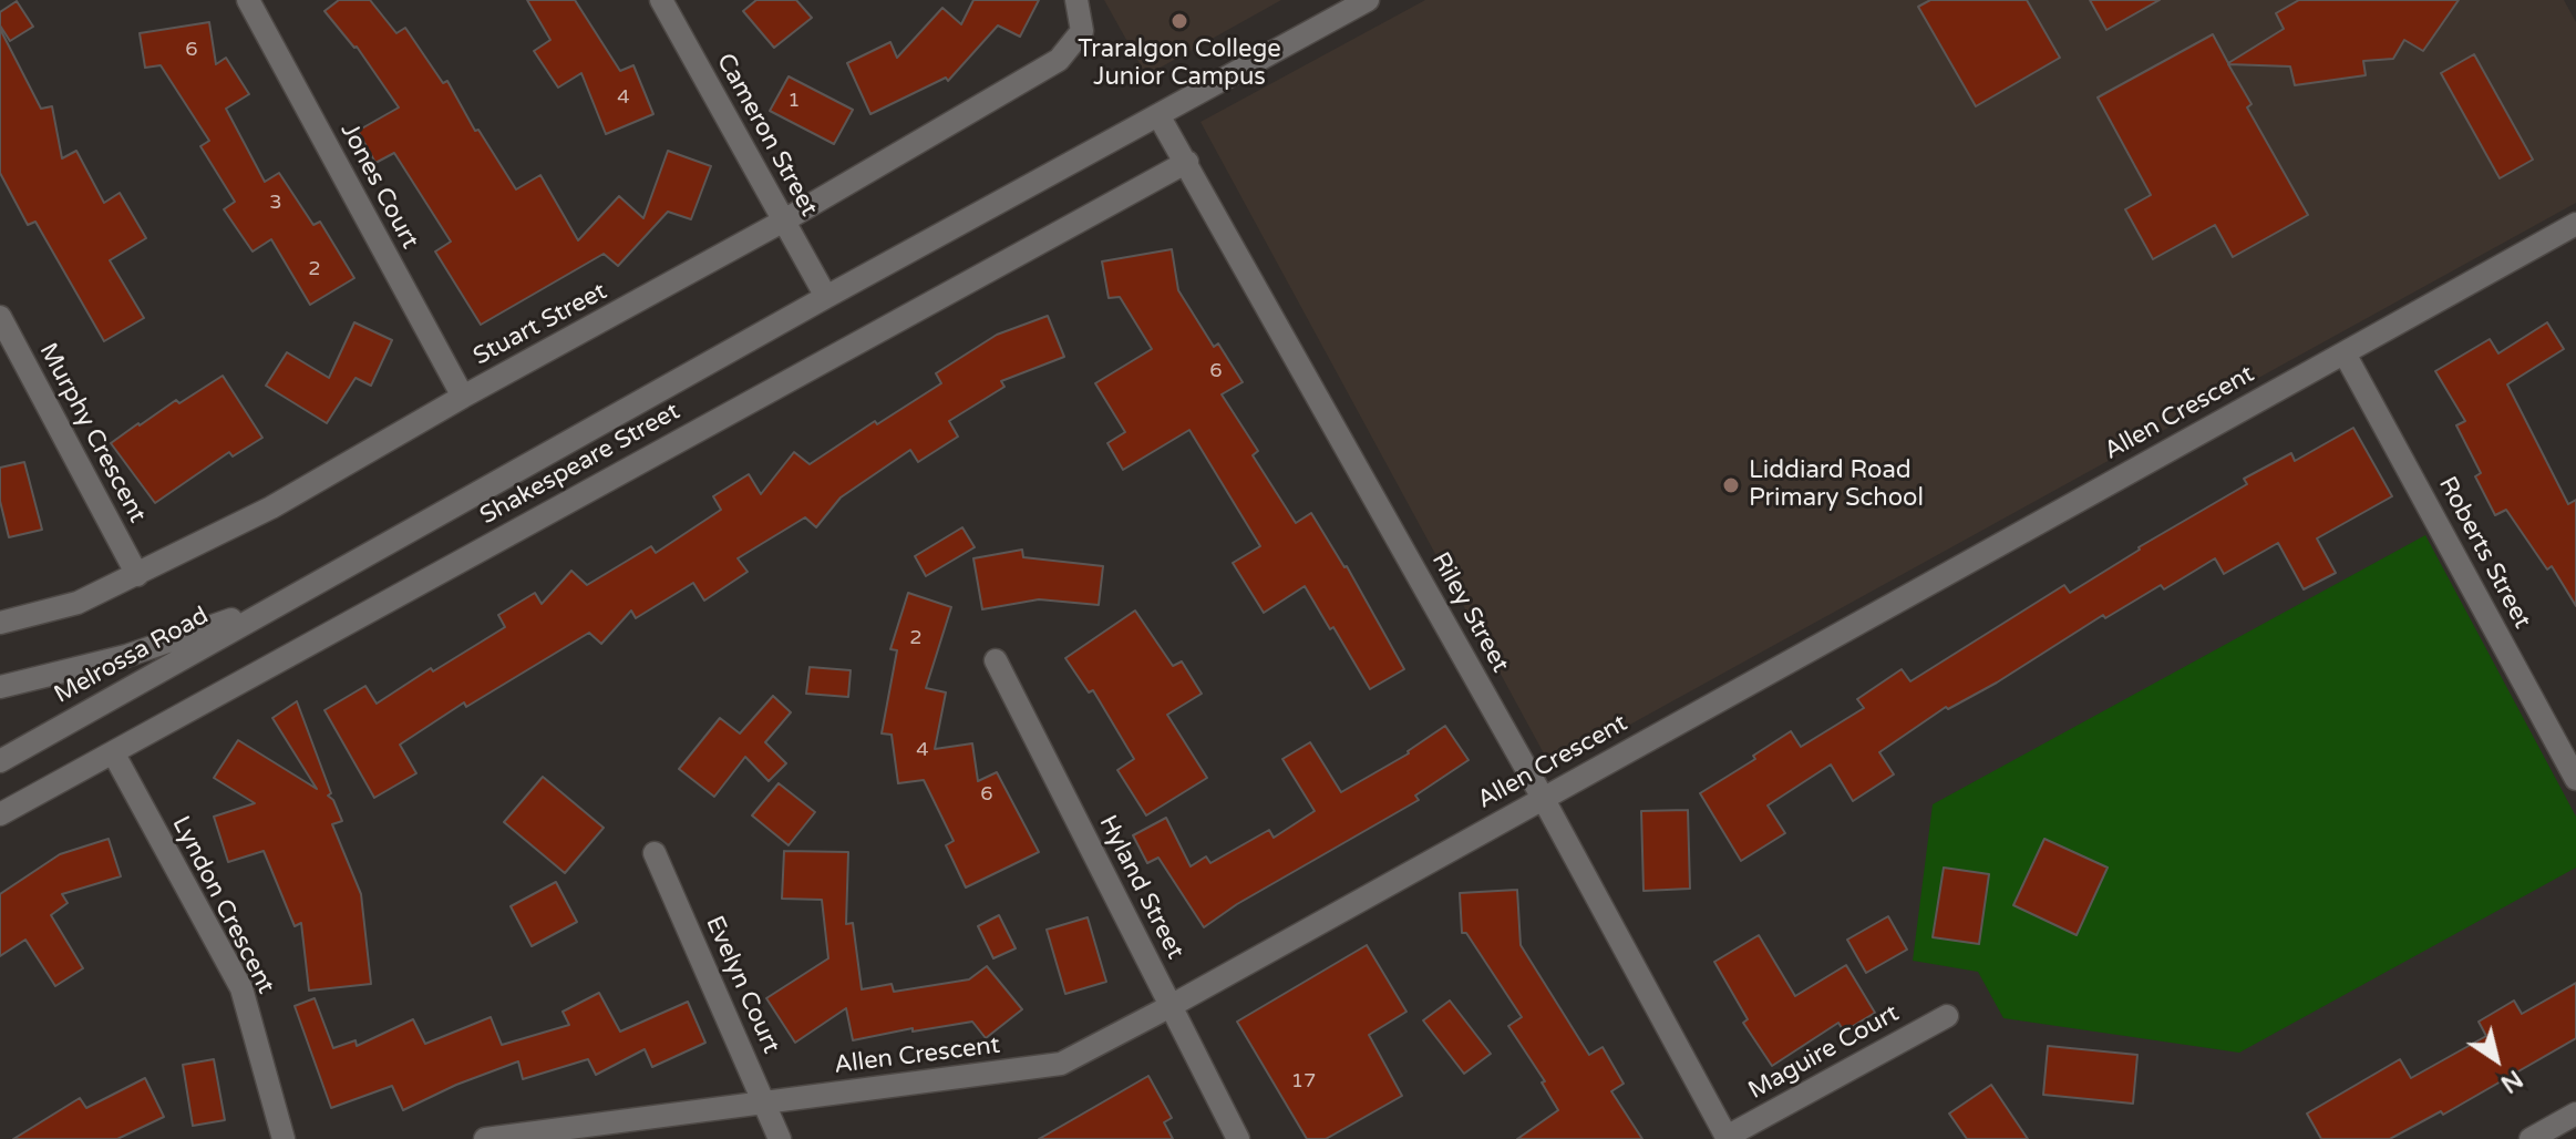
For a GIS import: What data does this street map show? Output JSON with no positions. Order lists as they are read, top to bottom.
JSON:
{
  "streets": {
    "street": [
      "Cameron Street",
      "Jones Court",
      "Stuart Street",
      "Allen Crescent",
      "Murphy Crescent",
      "Shakespeare Street",
      "Roberts Street",
      "Riley Street",
      "Melrossa Road",
      "Hyland Street",
      "Lyndon Crescent",
      "Evelyn Court",
      "Maguire Court"
    ]
  },
  "crossings": [
    ["Cameron Street", "Stuart Street"],
    ["Cameron Street", "Shakespeare Street"],
    ["Jones Court", "Stuart Street"],
    ["Stuart Street", "Murphy Crescent"],
    ["Allen Crescent", "Roberts Street"],
    ["Allen Crescent", "Riley Street"],
    ["Allen Crescent", "Hyland Street"],
    ["Allen Crescent", "Evelyn Court"],
    ["Shakespeare Street", "Riley Street"],
    ["Shakespeare Street", "Melrossa Road"],
    ["Shakespeare Street", "Lyndon Crescent"],
    ["Riley Street", "Maguire Court"]
  ],
  "places": ["Traralgon College Junior Campus", "Liddiard Road Primary School"],
  "house_numbers": [
    "6",
    "4",
    "1",
    "3",
    "2",
    "6",
    "2",
    "4",
    "6",
    "17"
  ],
  "north": "bottom right"
}
